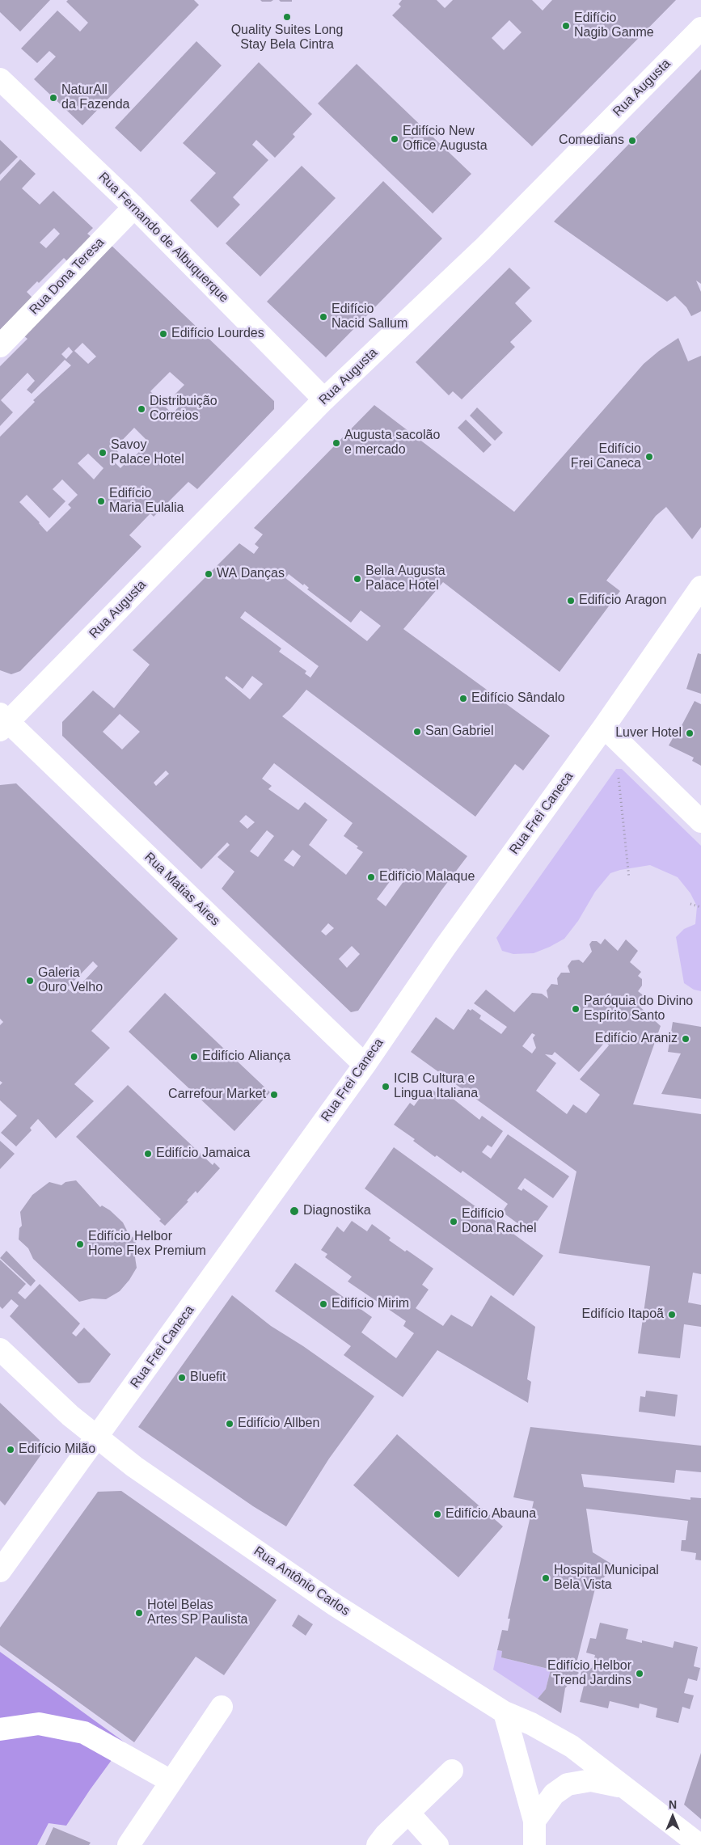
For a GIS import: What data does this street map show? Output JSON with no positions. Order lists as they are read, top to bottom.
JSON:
{
  "streets": {
    "street": [
      "Rua Augusta",
      "Rua Fernando de Albuquerque",
      "Rua Dona Teresa",
      "Rua Frei Caneca",
      "Rua Matias Aires",
      "Rua Antônio Carlos"
    ]
  },
  "crossings": [
    ["Rua Augusta", "Rua Fernando de Albuquerque"],
    ["Rua Augusta", "Rua Matias Aires"],
    ["Rua Fernando de Albuquerque", "Rua Dona Teresa"],
    ["Rua Frei Caneca", "Rua Matias Aires"],
    ["Rua Frei Caneca", "Rua Antônio Carlos"]
  ],
  "places": [
    "Quality Suites Long Stay Bela Cintra",
    "Edifício Nagib Ganme",
    "NaturAll da Fazenda",
    "Edifício New Office Augusta",
    "Comedians",
    "Edifício Nacid Sallum",
    "Edifício Lourdes",
    "Distribuição Correios",
    "Augusta sacolão e mercado",
    "Savoy Palace Hotel",
    "Edifício Frei Caneca",
    "Edifício Maria Eulalia",
    "WA Danças",
    "Bella Augusta Palace Hotel",
    "Edifício Aragon",
    "Edifício Sândalo",
    "San Gabriel",
    "Luver Hotel",
    "Edifício Malaque",
    "Galeria Ouro Velho",
    "Paróquia do Divino Espírito Santo",
    "Edifício Araniz",
    "Edifício Aliança",
    "ICIB Cultura e Lingua Italiana",
    "Carrefour Market",
    "Edifício Jamaica",
    "Diagnostika",
    "Edifício Dona Rachel",
    "Edifício Helbor Home Flex Premium",
    "Edifício Mirim",
    "Edifício Itapoã",
    "Bluefit",
    "Edifício Allben",
    "Edifício Milão",
    "Edifício Abauna",
    "Hospital Municipal Bela Vista",
    "Hotel Belas Artes SP Paulista",
    "Edifício Helbor Trend Jardins"
  ],
  "north": "top"
}
